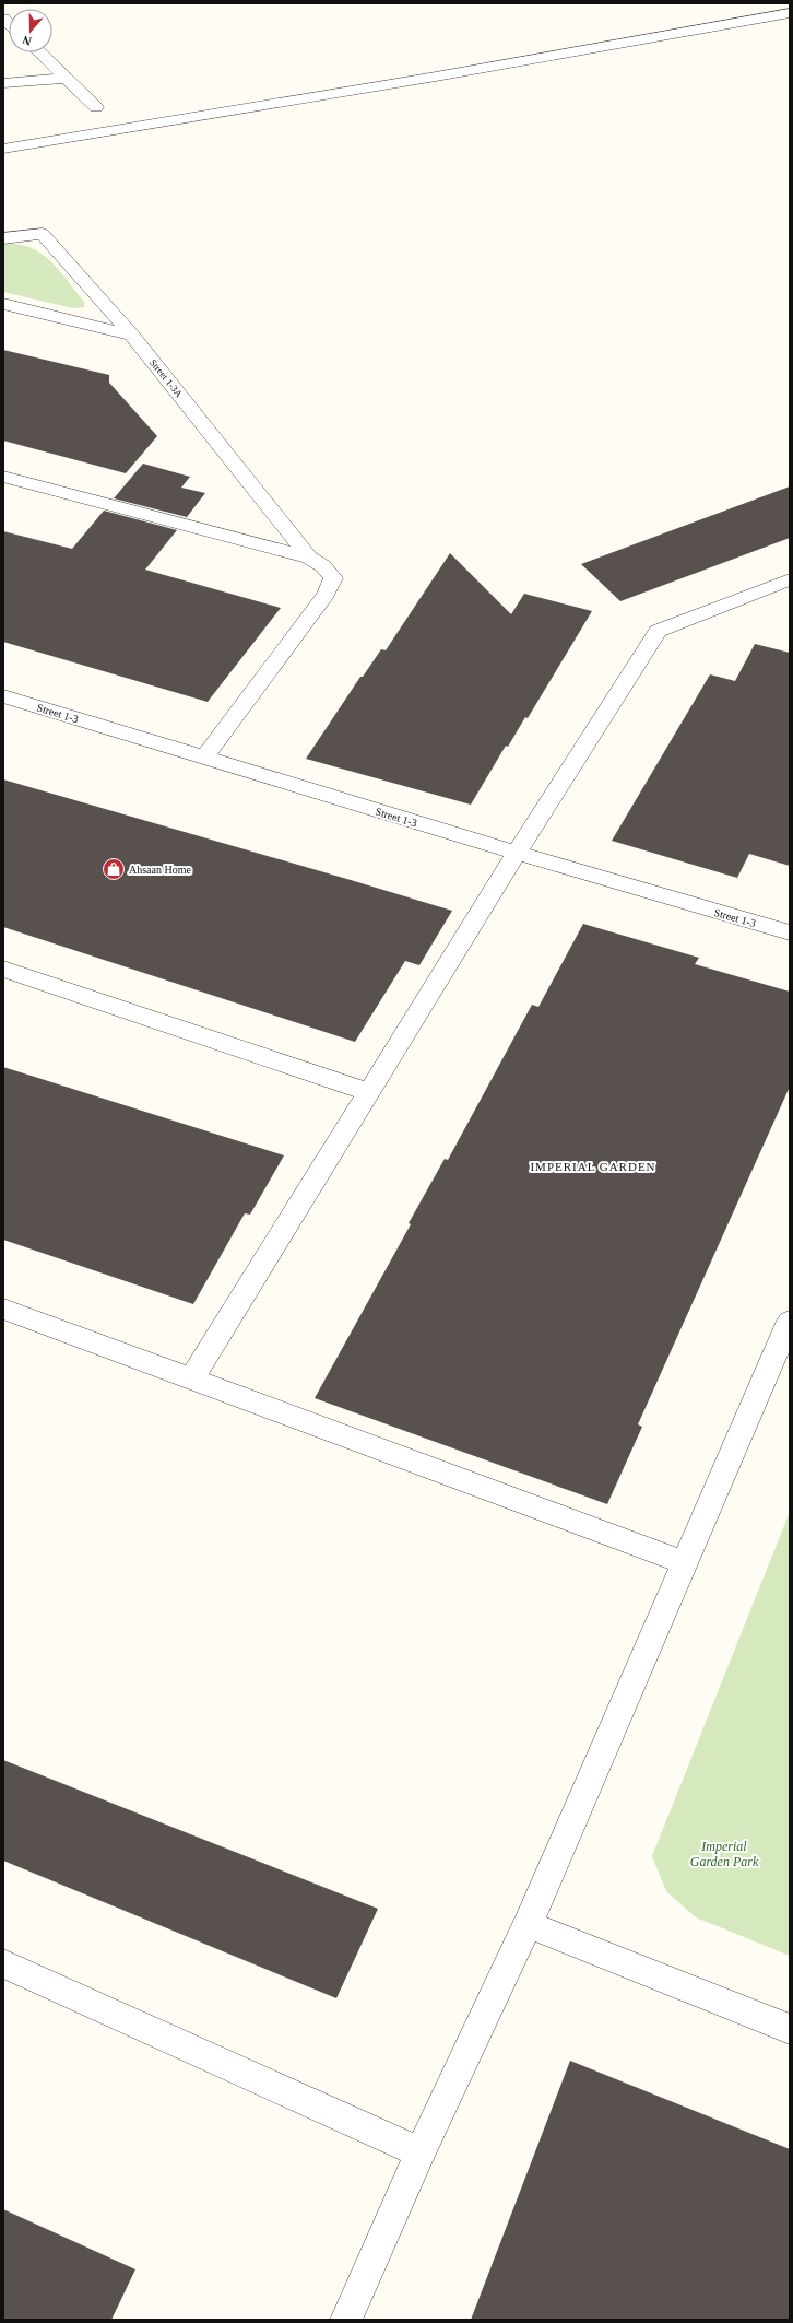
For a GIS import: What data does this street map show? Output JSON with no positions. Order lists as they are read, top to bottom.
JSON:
{
  "streets": {
    "street": ["Street 1-3A", "Street 1-3"]
  },
  "districts": ["IMPERIAL GARDEN"],
  "parks": ["Imperial Garden Park"],
  "places": {
    "shop": ["Ahsaan Home"]
  },
  "north": "bottom"
}
